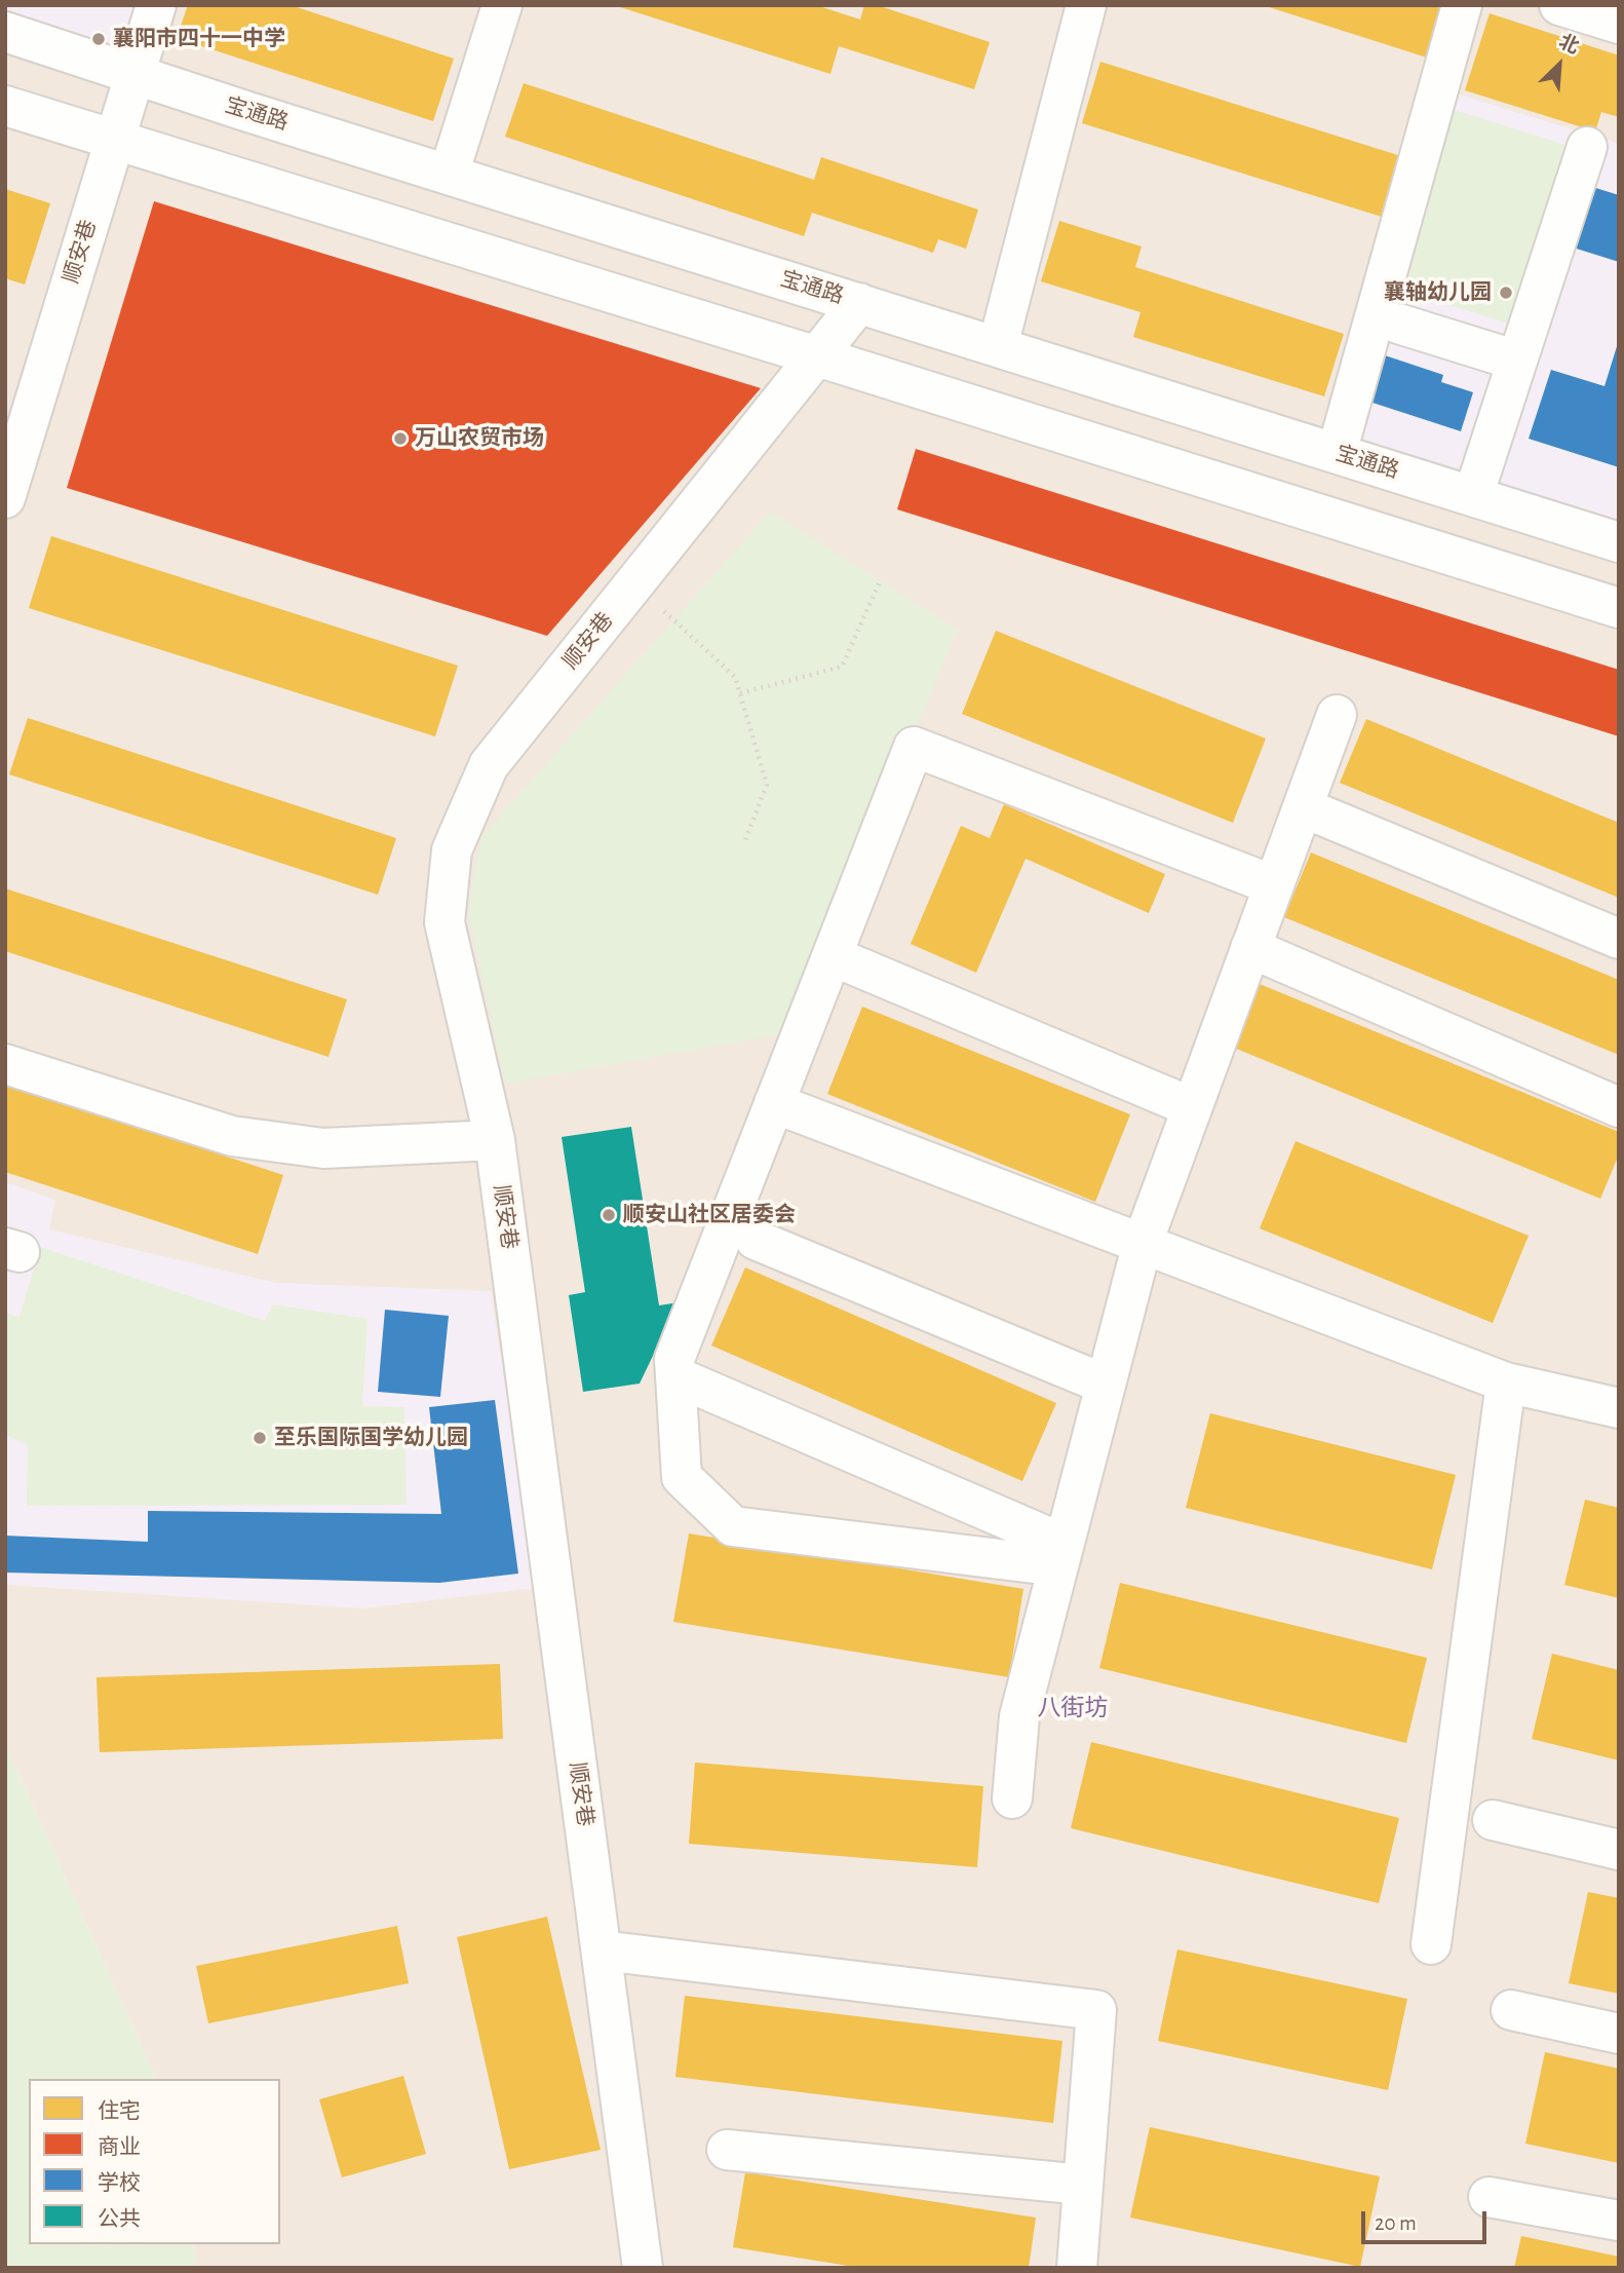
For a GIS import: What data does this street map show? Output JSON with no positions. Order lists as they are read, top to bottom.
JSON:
{
  "streets": {
    "street": ["宝通路", "顺安巷"]
  },
  "crossings": [
    ["宝通路", "顺安巷"]
  ],
  "districts": ["八街坊"],
  "places": [
    "襄阳市四十一中学",
    "襄轴幼儿园",
    "万山农贸市场",
    "顺安山社区居委会",
    "至乐国际国学幼儿园"
  ],
  "legend": [
    "住宅",
    "商业",
    "学校",
    "公共"
  ],
  "scale_bar": "20 m",
  "north": "top right"
}
